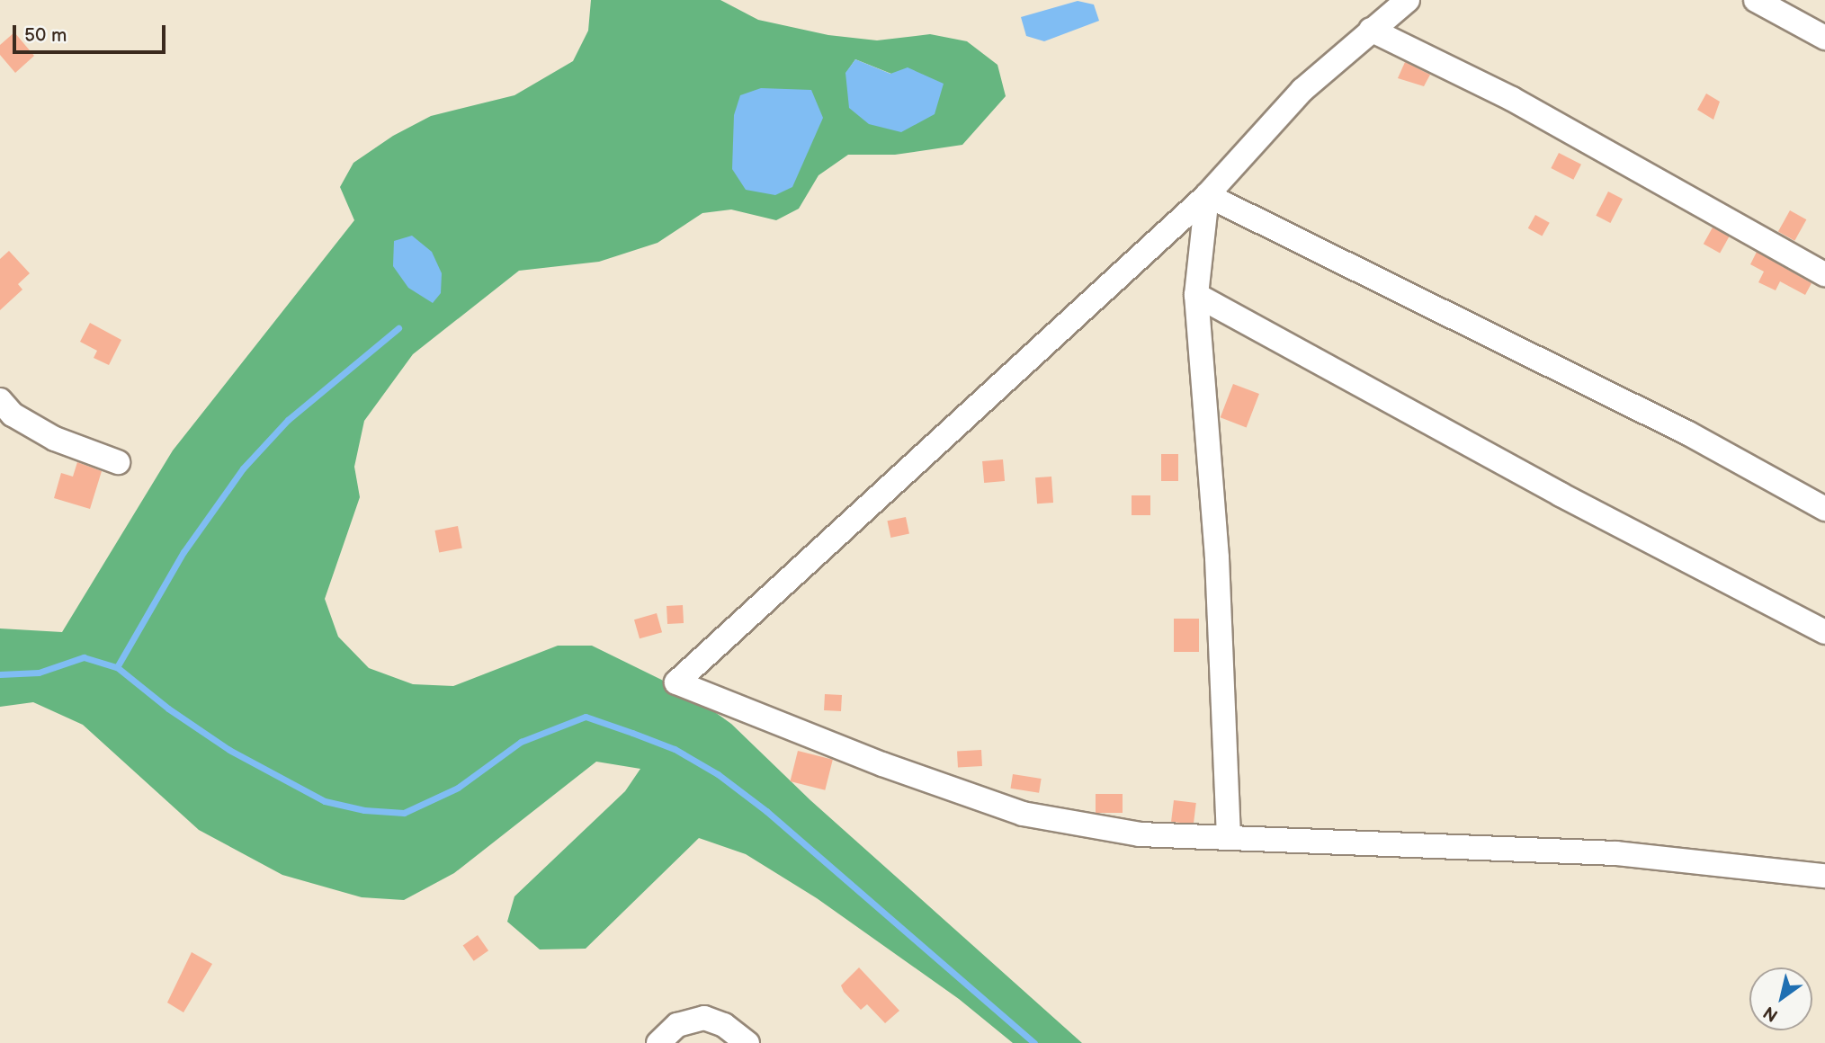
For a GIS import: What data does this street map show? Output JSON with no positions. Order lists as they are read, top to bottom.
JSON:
{
  "scale_bar": "50 m",
  "north": "bottom left"
}
